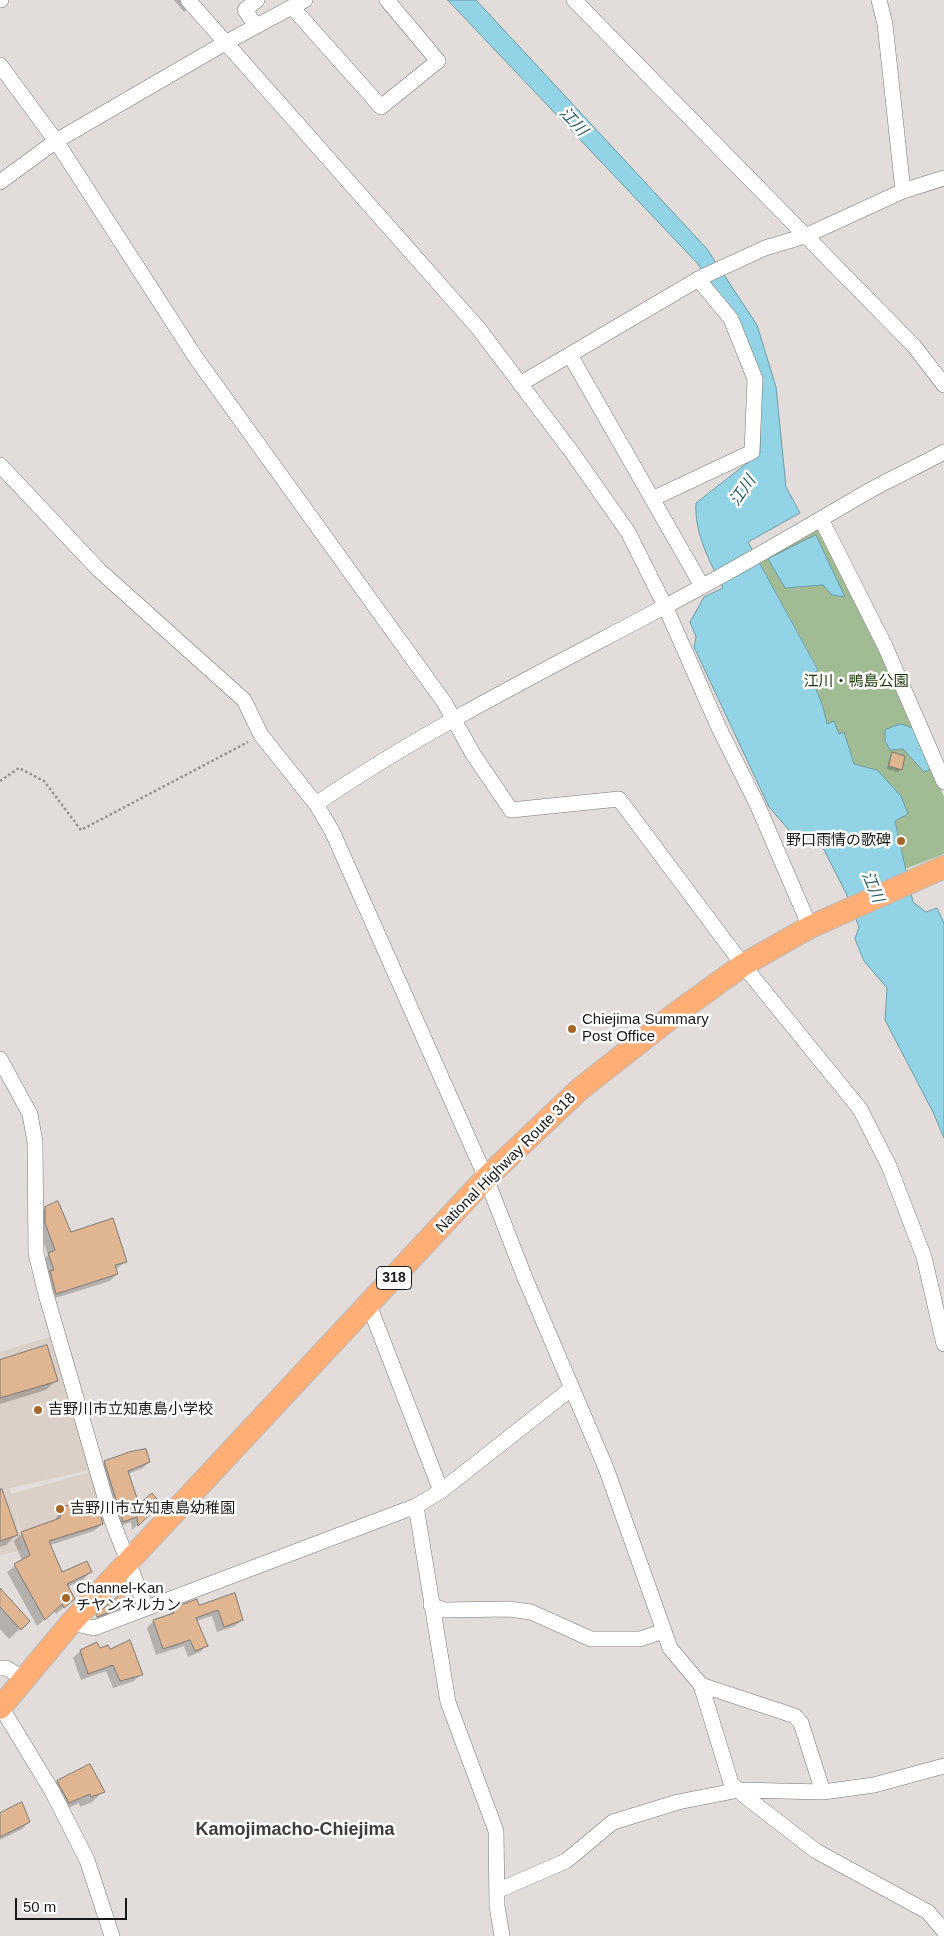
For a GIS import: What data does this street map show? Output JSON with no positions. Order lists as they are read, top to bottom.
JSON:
{
  "streets": {
    "highway": ["National Highway Route 318", "318"]
  },
  "districts": ["Kamojimacho-Chiejima"],
  "water": ["江川"],
  "parks": ["江川・鴨島公園"],
  "places": [
    "野口雨情の歌碑",
    "Chiejima Summary Post Office",
    "吉野川市立知恵島小学校",
    "吉野川市立知恵島幼稚園",
    "Channel-Kan チヤンネルカン"
  ],
  "scale_bar": "50 m"
}
